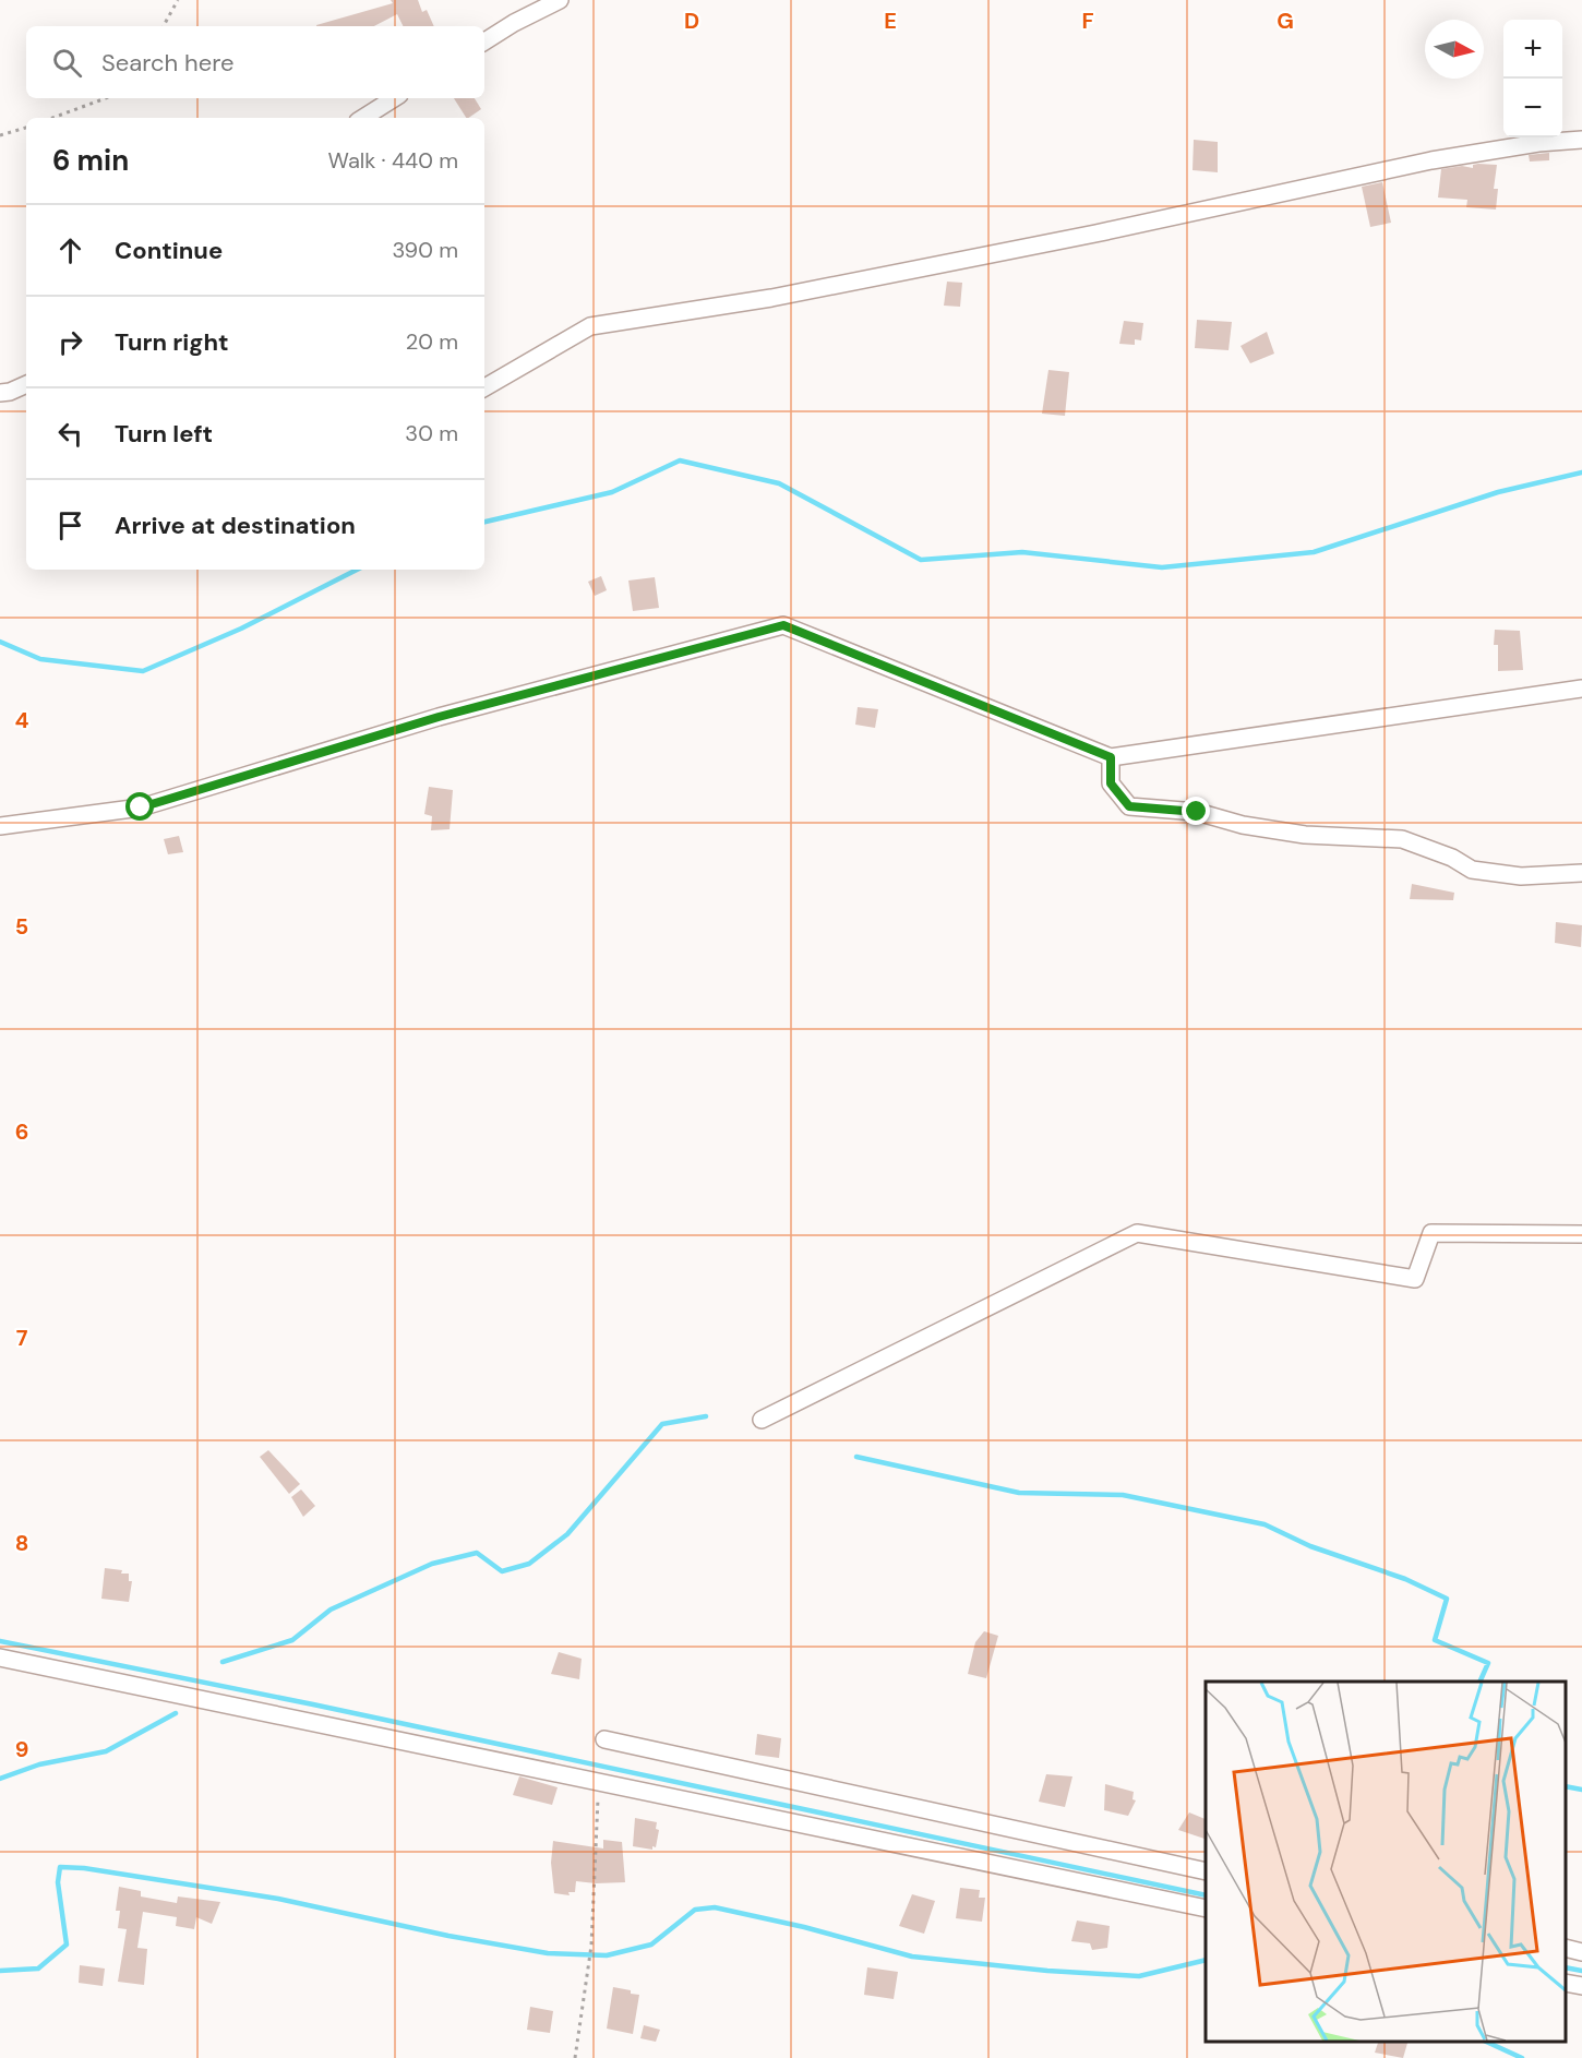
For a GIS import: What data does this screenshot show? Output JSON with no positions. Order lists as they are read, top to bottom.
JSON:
{
  "north": "right",
  "page": {
    "map_buttons": ["+", "−"],
    "search": "Search here",
    "heading": ["6 min", "Walk · 440 m"],
    "list": [
      ["Continue", "390 m"],
      ["Turn right", "20 m"],
      ["Turn left", "30 m"],
      "Arrive at destination"
    ]
  },
  "grid": {
    "columns": [
      "D",
      "E",
      "F",
      "G"
    ],
    "rows": [
      "4",
      "5",
      "6",
      "7",
      "8",
      "9"
    ]
  }
}
